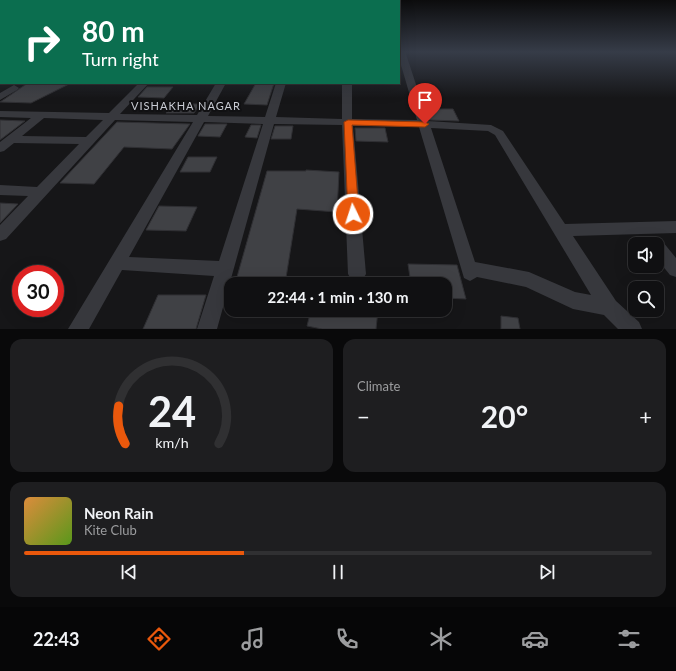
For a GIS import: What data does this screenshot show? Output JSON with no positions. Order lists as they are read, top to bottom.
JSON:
{
  "districts": ["VISHAKHA NAGAR"],
  "page": {
    "turn": ["80 m", "Turn right"],
    "limit": "30",
    "trip": "22:44 · 1 min · 130 m",
    "tile": "Climate",
    "heat": ["−", "20°", "+"],
    "song": ["Neon Rain", "Kite Club"],
    "tabs": "22:43",
    "gauge": ["24", "km/h"]
  }
}
